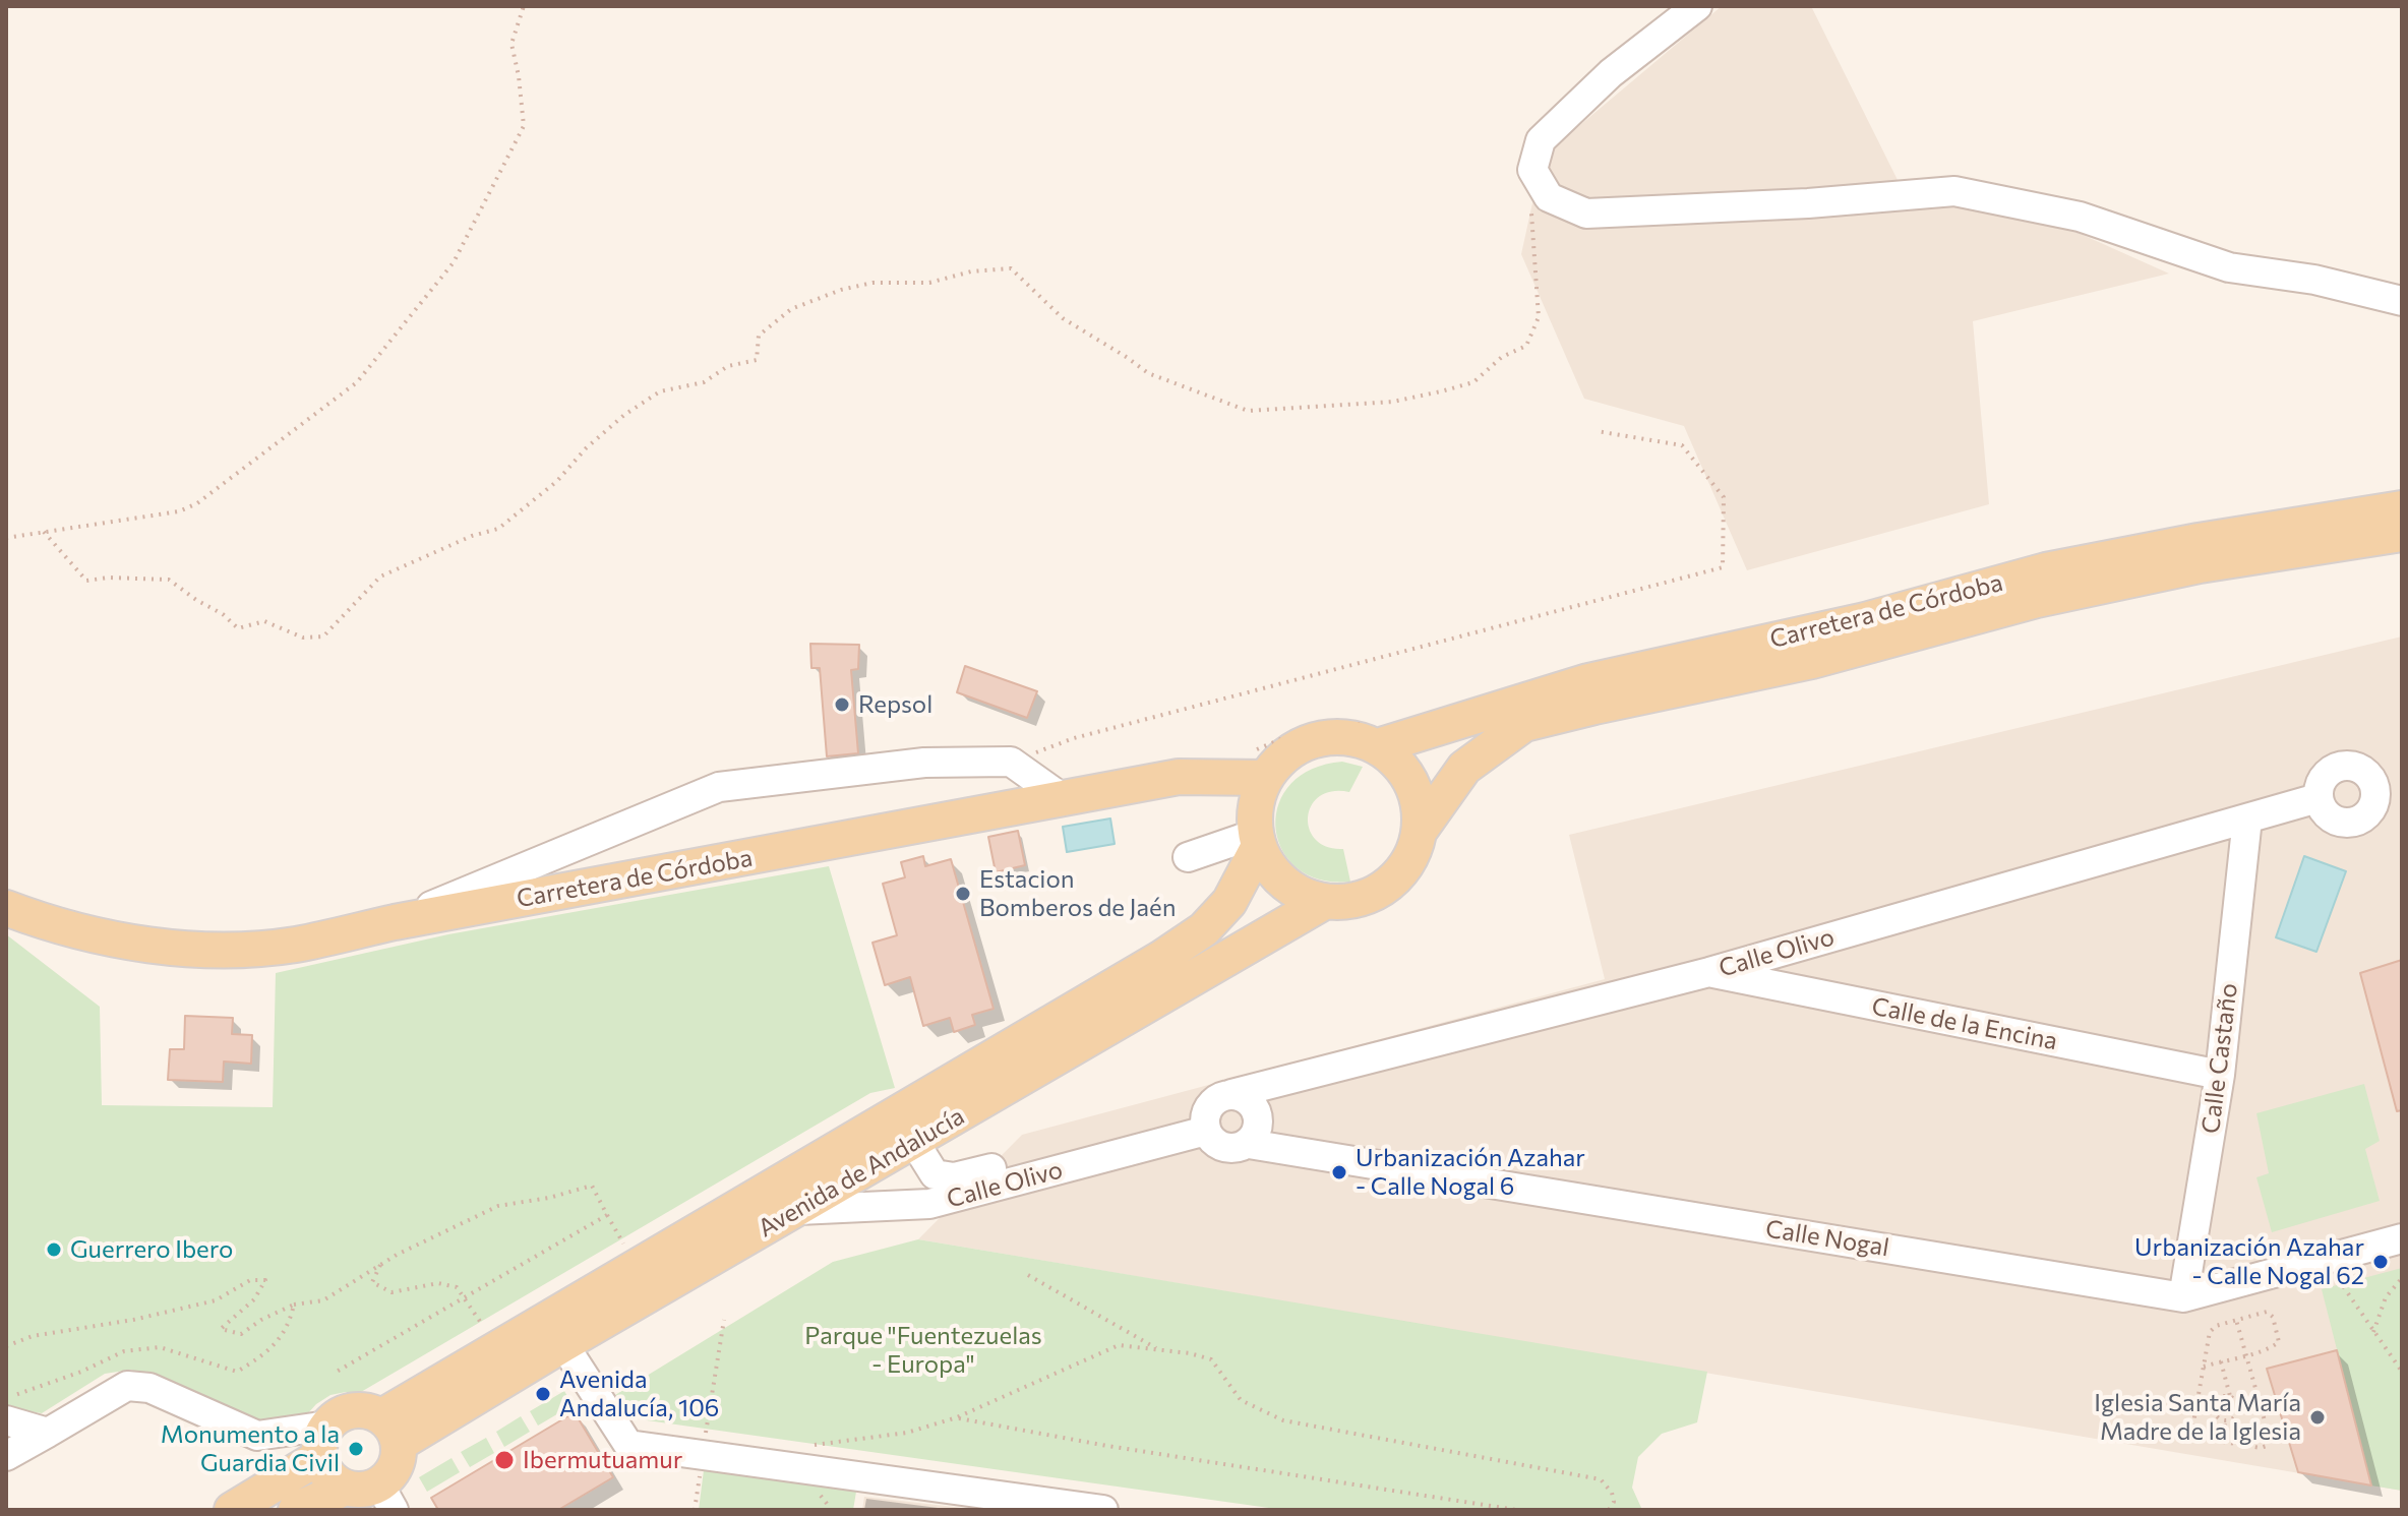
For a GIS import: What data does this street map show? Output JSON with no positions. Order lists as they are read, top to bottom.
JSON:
{
  "streets": {
    "main road": ["Carretera de Córdoba", "Avenida de Andalucía"],
    "street": [
      "Calle Olivo",
      "Calle de la Encina",
      "Calle Castaño",
      "Calle Nogal"
    ]
  },
  "crossings": [
    ["Carretera de Córdoba", "Avenida de Andalucía"],
    ["Calle Olivo", "Calle de la Encina"],
    ["Calle Olivo", "Calle Castaño"],
    ["Calle Olivo", "Avenida de Andalucía"],
    ["Calle Olivo", "Calle Nogal"],
    ["Calle de la Encina", "Calle Castaño"],
    ["Calle Castaño", "Calle Nogal"]
  ],
  "parks": ["Parque \"Fuentezuelas - Europa\""],
  "places": [
    "Repsol",
    "Estacion Bomberos de Jaén",
    "Urbanización Azahar - Calle Nogal 6",
    "Guerrero Ibero",
    "Urbanización Azahar - Calle Nogal 62",
    "Avenida Andalucía, 106",
    "Iglesia Santa María Madre de la Iglesia",
    "Monumento a la Guardia Civil",
    "Ibermutuamur"
  ]
}
